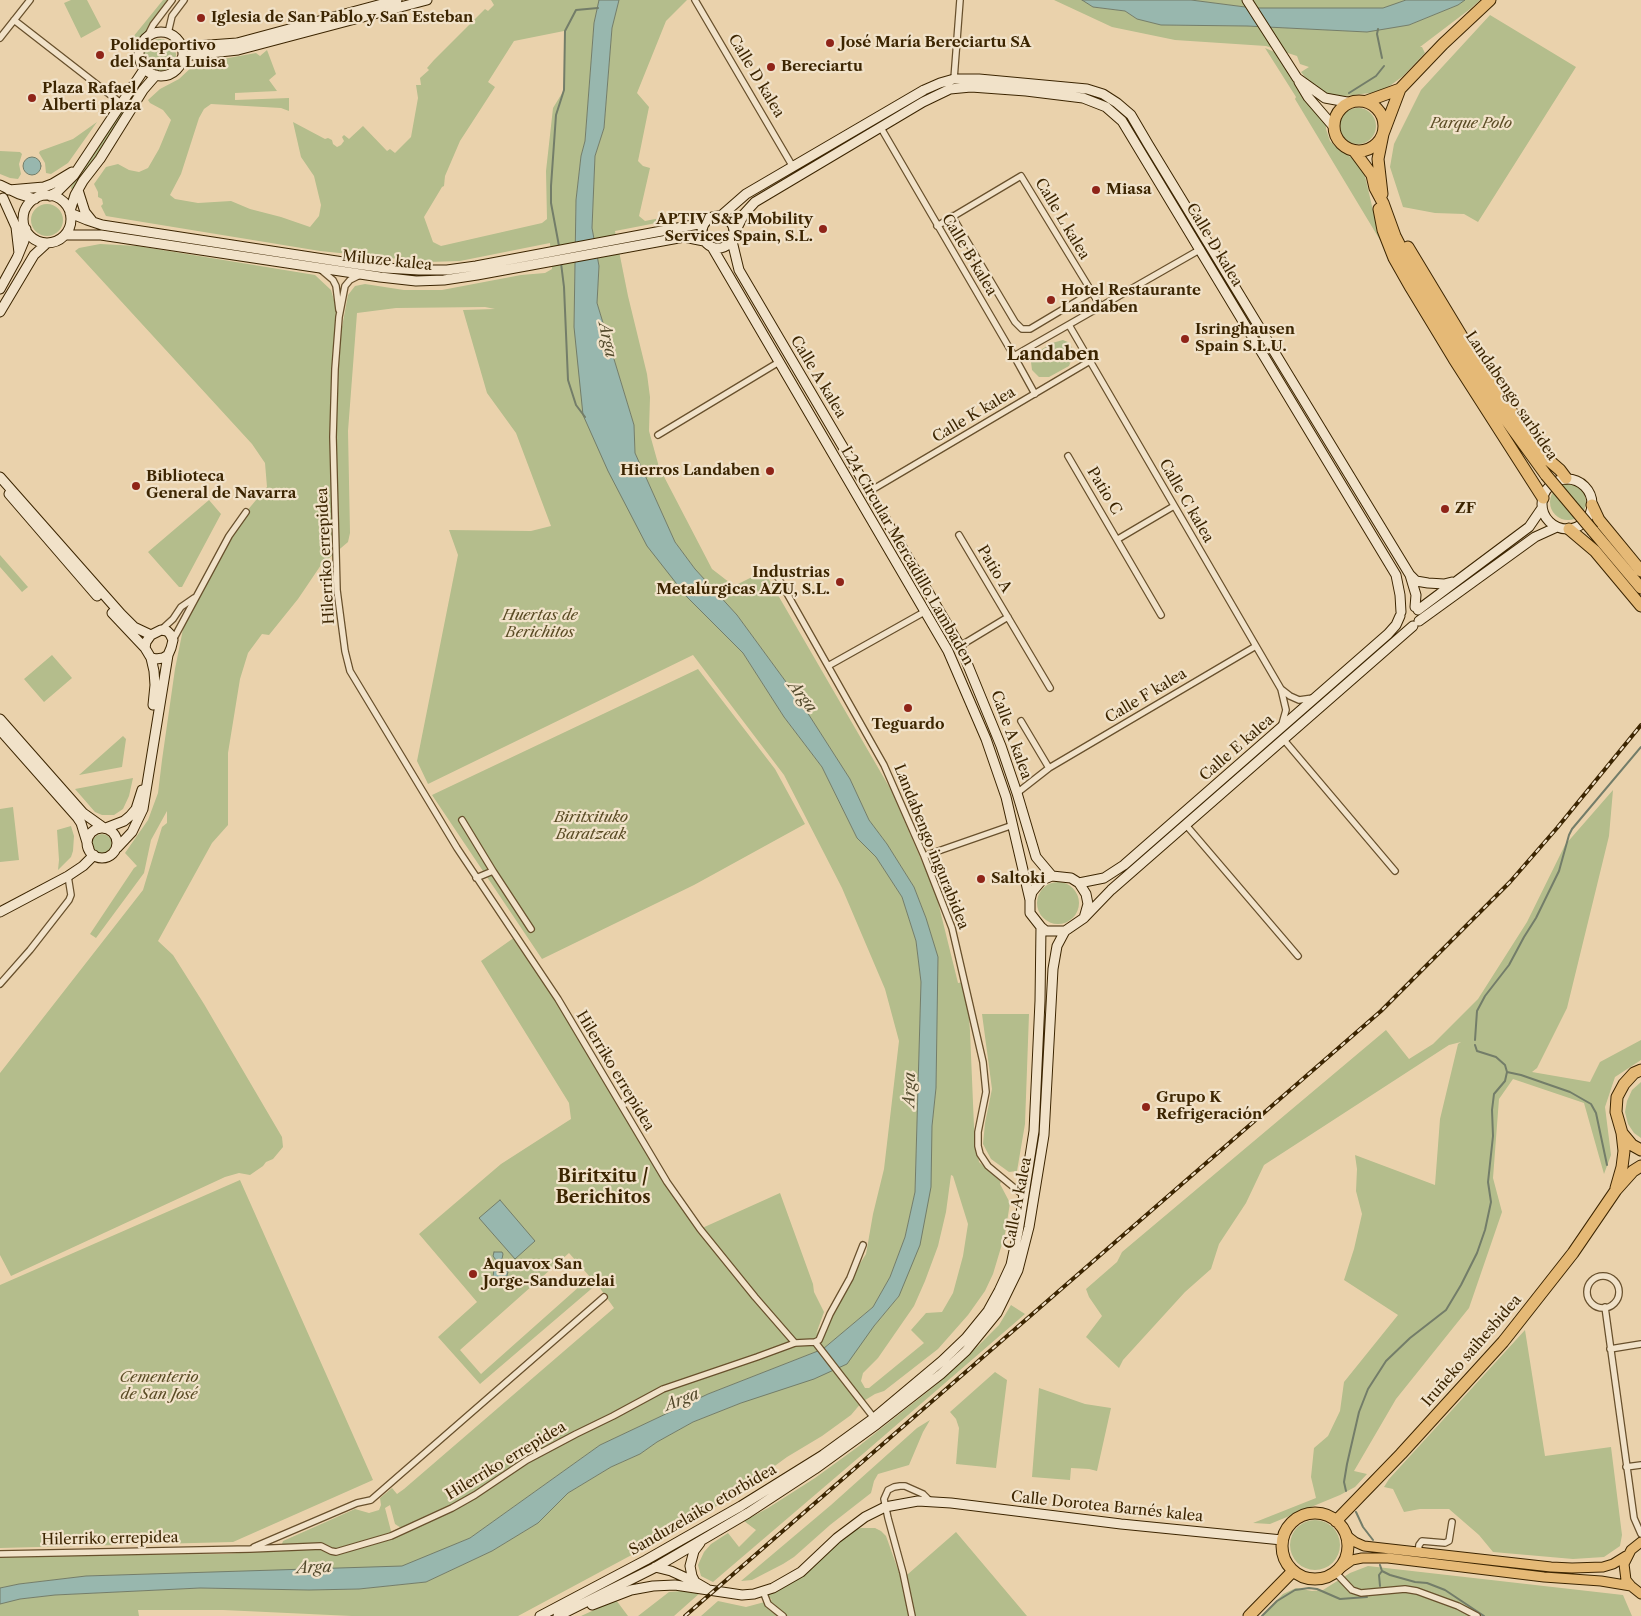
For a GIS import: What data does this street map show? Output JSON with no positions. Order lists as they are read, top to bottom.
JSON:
{
  "streets": {
    "highway": ["Landabengo sarbidea", "Iruñeko saihesbidea"],
    "main road": [
      "Calle D kalea",
      "Miluze kalea",
      "Calle A kalea",
      "L24 Circular Mercadillo Lambaden",
      "Calle E kalea",
      "Calle Dorotea Barnés kalea",
      "Sanduzelaiko etorbidea"
    ],
    "street": [
      "Calle L kalea",
      "Calle B kalea",
      "Calle K kalea",
      "Patio C",
      "Calle C kalea",
      "Hilerriko errepidea",
      "Patio A",
      "Calle F kalea",
      "Landabengo ingurabidea"
    ]
  },
  "crossings": [
    ["Calle D kalea", "Calle B kalea"],
    ["Calle D kalea", "Calle E kalea"],
    ["Calle L kalea", "Calle B kalea"],
    ["Calle B kalea", "Calle K kalea"],
    ["Miluze kalea", "Calle A kalea"],
    ["Miluze kalea", "Hilerriko errepidea"],
    ["Miluze kalea", "L24 Circular Mercadillo Lambaden"],
    ["Calle A kalea", "Calle K kalea"],
    ["Calle A kalea", "L24 Circular Mercadillo Lambaden"],
    ["Calle A kalea", "Calle F kalea"],
    ["Calle A kalea", "Calle E kalea"],
    ["Calle A kalea", "Landabengo ingurabidea"],
    ["Calle A kalea", "Sanduzelaiko etorbidea"],
    ["Calle K kalea", "Calle C kalea"],
    ["Patio C", "Calle C kalea"],
    ["Calle C kalea", "Calle F kalea"],
    ["L24 Circular Mercadillo Lambaden", "Calle E kalea"],
    ["Iruñeko saihesbidea", "Calle Dorotea Barnés kalea"],
    ["Calle Dorotea Barnés kalea", "Sanduzelaiko etorbidea"]
  ],
  "districts": ["Landaben", "Biritxitu / Berichitos"],
  "water": ["Arga"],
  "parks": [
    "Parque Polo",
    "Huertas de Berichitos",
    "Biritxituko Baratzeak",
    "Cementerio de San José"
  ],
  "places": [
    "Iglesia de San Pablo y San Esteban",
    "José María Bereciartu SA",
    "Polideportivo del Santa Luisa",
    "Bereciartu",
    "Plaza Rafael Alberti plaza",
    "Miasa",
    "APTIV S&P Mobility Services Spain, S.L.",
    "Hotel Restaurante Landaben",
    "Isringhausen Spain S.L.U.",
    "Hierros Landaben",
    "Biblioteca General de Navarra",
    "ZF",
    "Industrias Metalúrgicas AZU, S.L.",
    "Teguardo",
    "Saltoki",
    "Grupo K Refrigeración",
    "Aquavox San Jorge-Sanduzelai"
  ]
}
